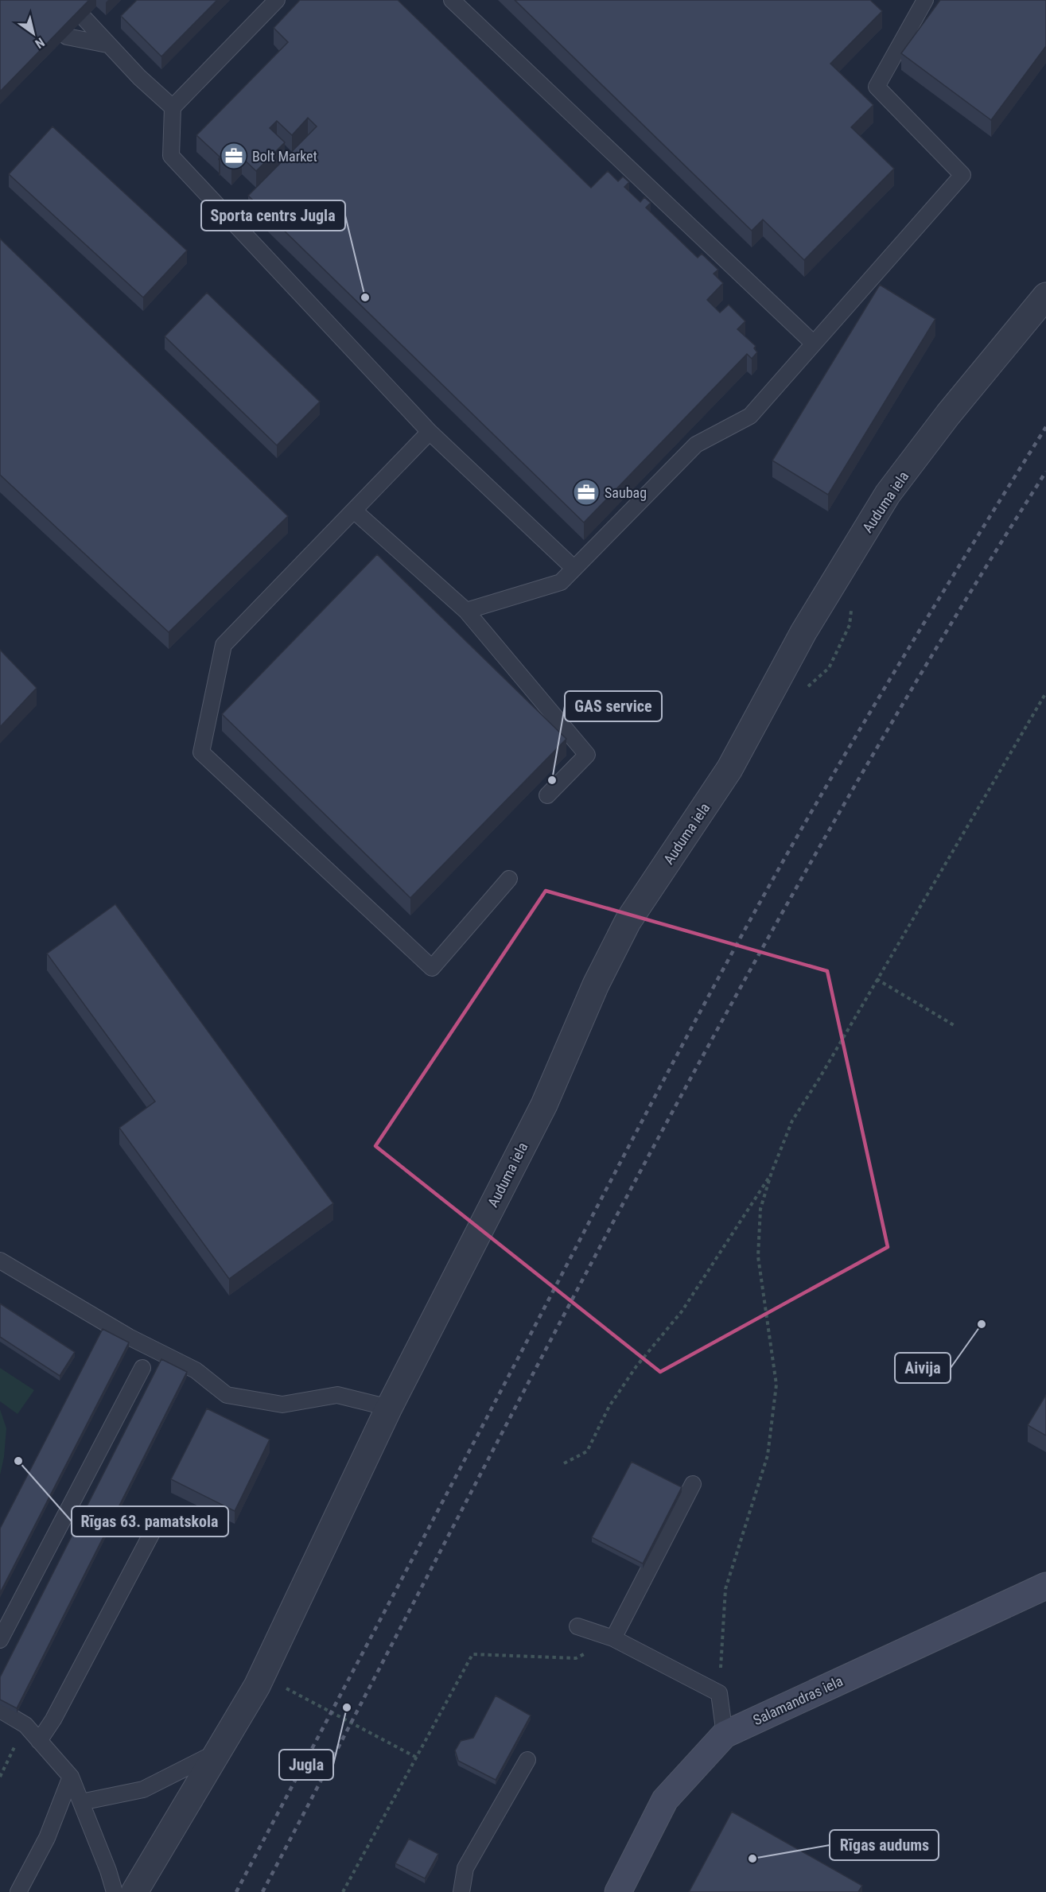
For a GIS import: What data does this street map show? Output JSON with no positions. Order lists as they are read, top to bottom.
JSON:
{
  "streets": {
    "street": ["Auduma iela", "Salamandras iela"]
  },
  "places": {
    "office": ["Bolt Market", "Saubag"],
    "other": [
      "Sporta centrs Jugla",
      "GAS service",
      "Aivija",
      "Rīgas 63. pamatskola",
      "Jugla",
      "Rīgas audums"
    ]
  },
  "north": "bottom right"
}
